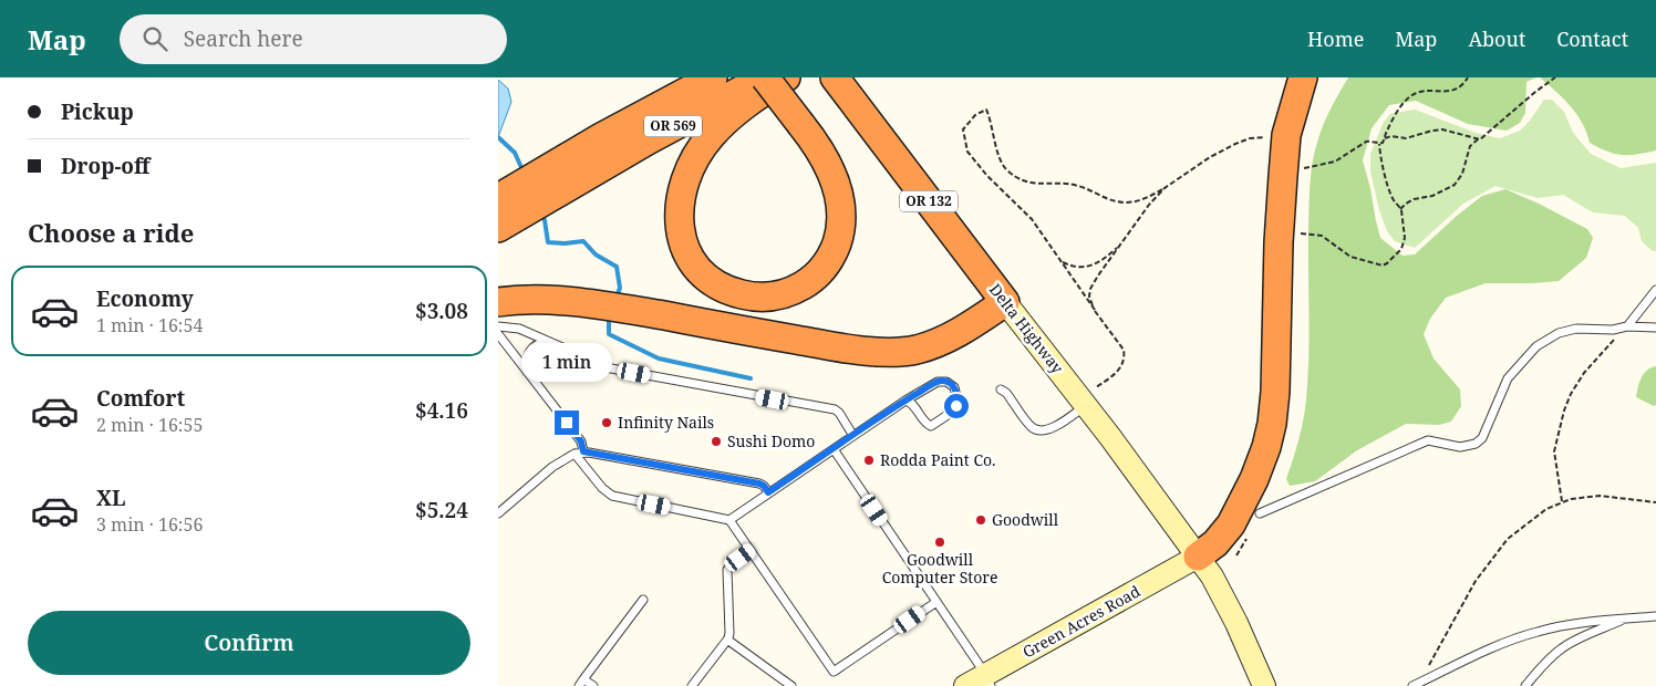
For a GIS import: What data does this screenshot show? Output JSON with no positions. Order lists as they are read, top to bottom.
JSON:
{
  "streets": {
    "highway": ["OR 569", "OR 132", "Delta Highway"],
    "street": ["Green Acres Road"]
  },
  "crossings": [
    ["Delta Highway", "Green Acres Road"]
  ],
  "places": [
    "Infinity Nails",
    "Sushi Domo",
    "Rodda Paint Co.",
    "Goodwill",
    "Goodwill Computer Store"
  ],
  "page": {
    "header": "Map",
    "search": "Search here",
    "nav": [
      "Home",
      "Map",
      "About",
      "Contact"
    ],
    "banner": ["Pickup", "Drop-off"],
    "heading": "Choose a ride",
    "list": [
      {
        "name": "Economy",
        "note": "1 min · 16:54",
        "value": "$3.08"
      },
      {
        "name": "Comfort",
        "note": "2 min · 16:55",
        "value": "$4.16"
      },
      {
        "name": "XL",
        "note": "3 min · 16:56",
        "value": "$5.24"
      }
    ],
    "bubble": "1 min",
    "buttons": "Confirm"
  }
}
